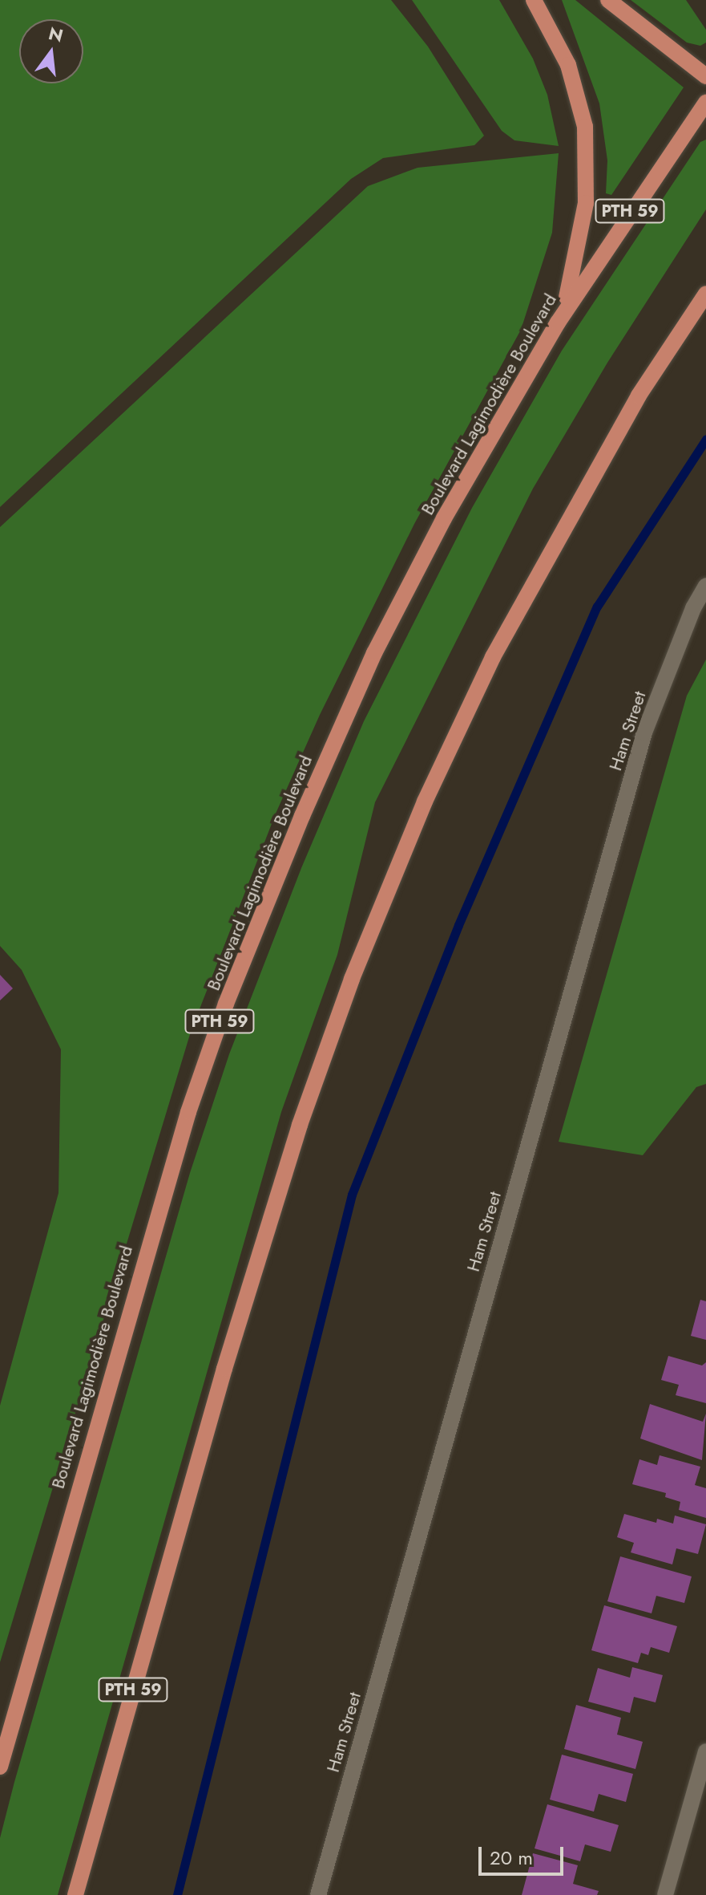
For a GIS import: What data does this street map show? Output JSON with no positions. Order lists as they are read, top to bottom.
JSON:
{
  "streets": {
    "main road": ["PTH 59", "Boulevard Lagimodière Boulevard"],
    "street": ["Ham Street"]
  },
  "scale_bar": "20 m",
  "north": "top"
}
